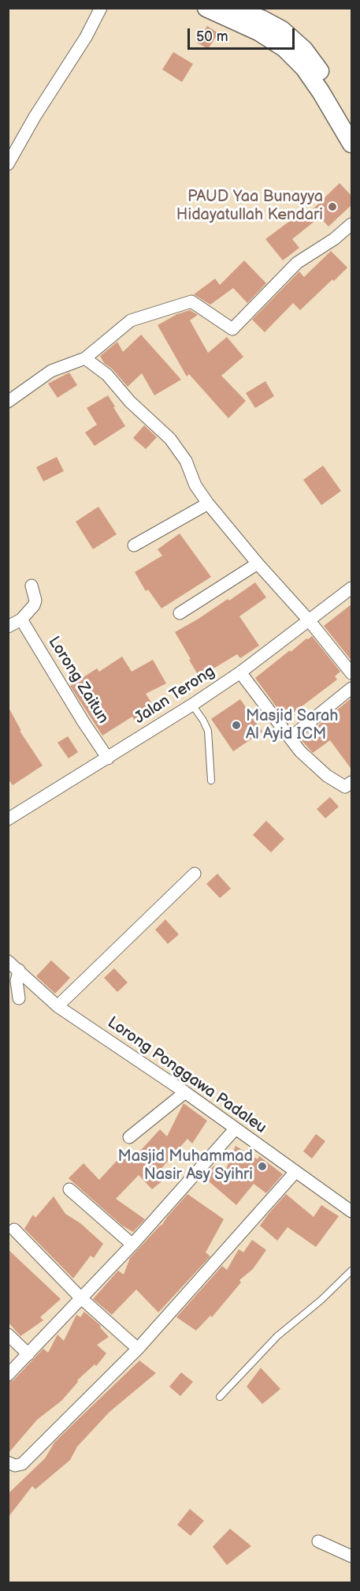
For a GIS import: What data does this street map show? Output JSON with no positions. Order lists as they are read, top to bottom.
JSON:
{
  "streets": {
    "street": ["Lorong Zaitun", "Jalan Terong", "Lorong Ponggawa Padaleu"]
  },
  "crossings": [
    ["Lorong Zaitun", "Jalan Terong"]
  ],
  "places": ["PAUD Yaa Bunayya Hidayatullah Kendari", "Masjid Sarah Al Ayid ICM", "Masjid Muhammad Nasir Asy Syihri"],
  "scale_bar": "50 m"
}
